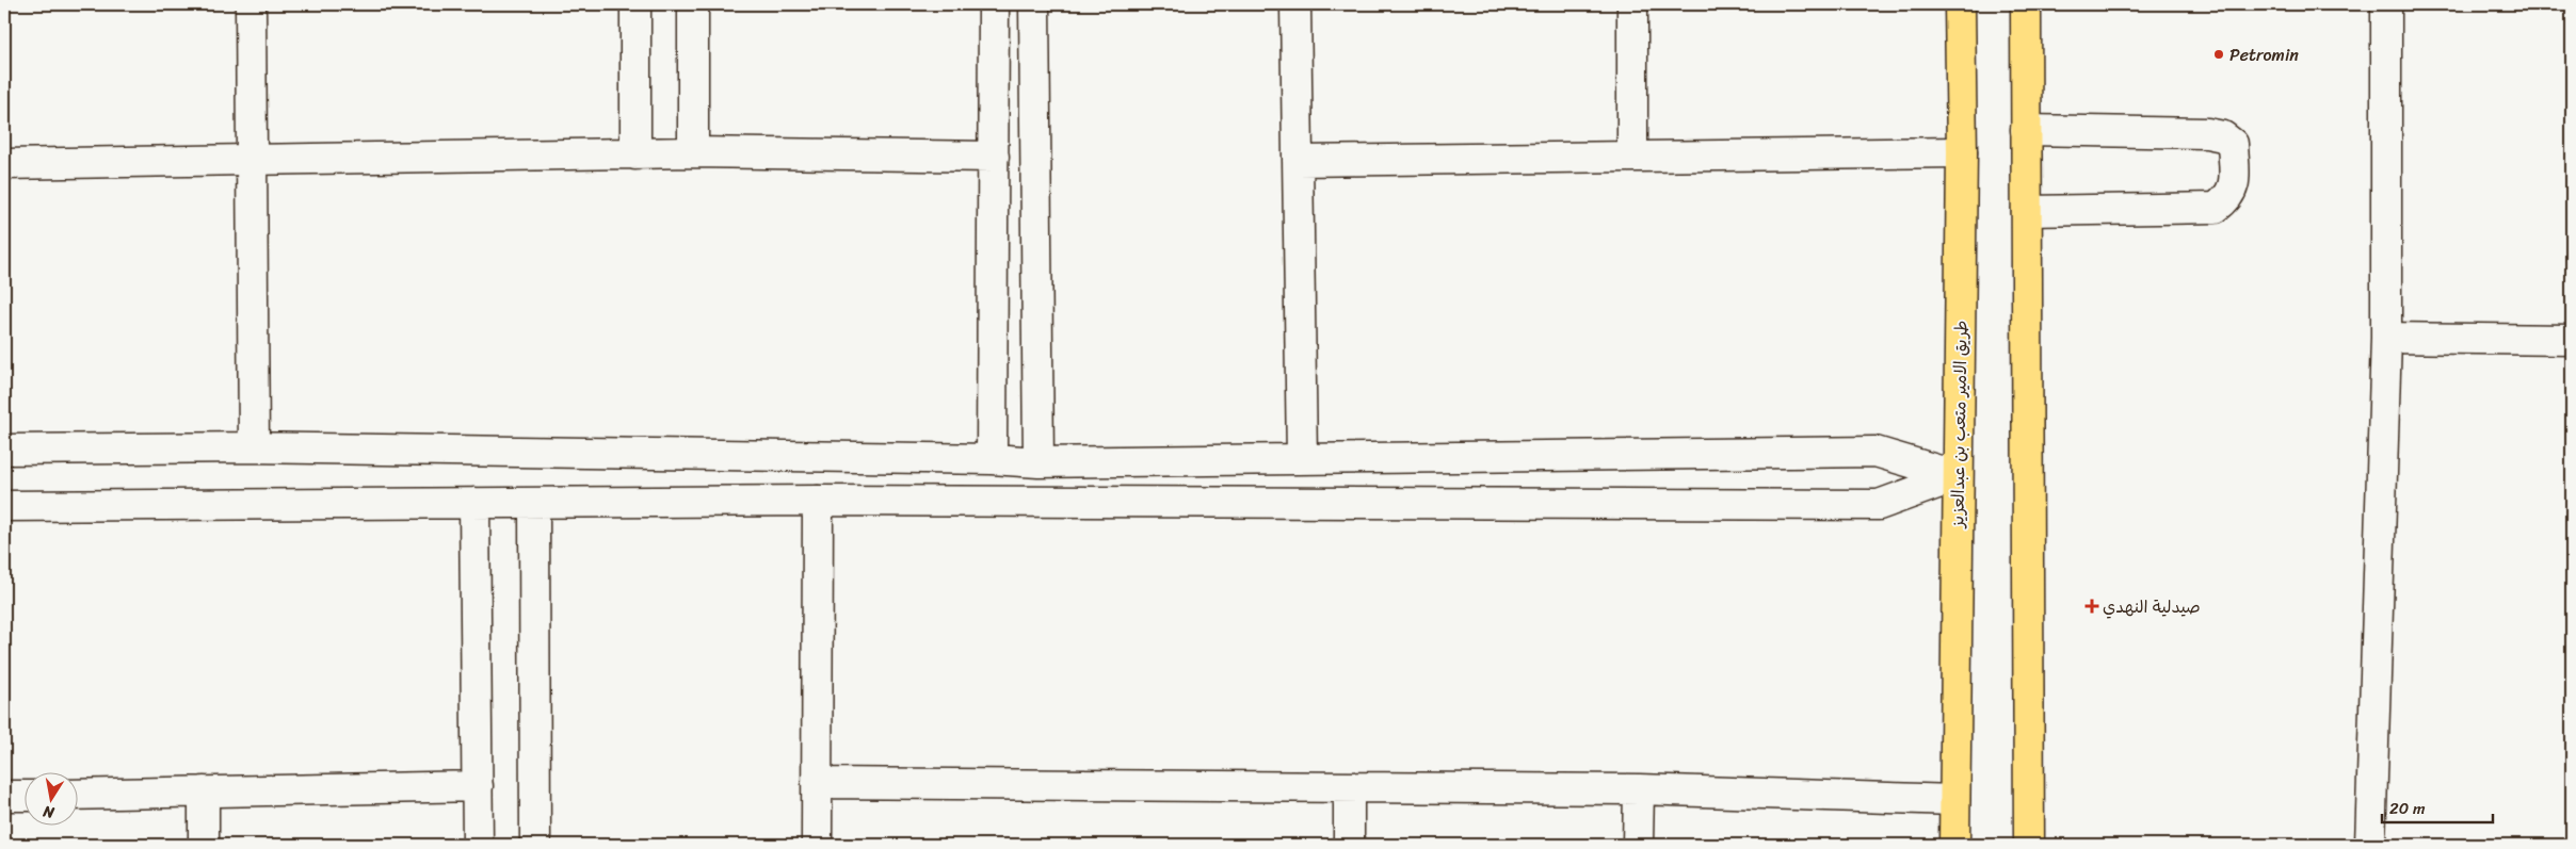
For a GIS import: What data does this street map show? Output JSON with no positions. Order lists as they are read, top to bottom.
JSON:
{
  "streets": {
    "main road": ["طريق الامير متعب بن عبدالعزيز"]
  },
  "places": {
    "other": ["Petromin"],
    "health": ["صيدلية النهدي"]
  },
  "scale_bar": "20 m",
  "north": "bottom"
}
